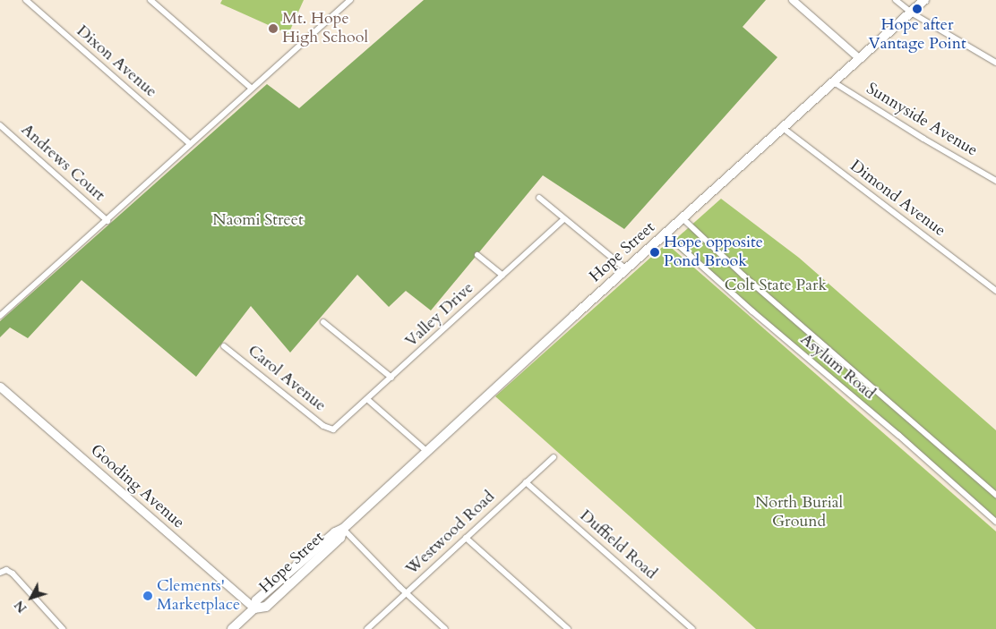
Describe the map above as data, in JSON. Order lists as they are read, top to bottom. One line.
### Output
{"streets":{"main road":["Hope Street","Gooding Avenue"],"street":["Dixon Avenue","Sunnyside Avenue","Andrews Court","Dimond Avenue","Valley Drive","Asylum Road","Carol Avenue","Westwood Road","Duffield Road"]},"crossings":[["Sunnyside Avenue","Hope Street"],["Dimond Avenue","Hope Street"],["Hope Street","Asylum Road"],["Hope Street","Gooding Avenue"],["Valley Drive","Carol Avenue"],["Westwood Road","Duffield Road"]],"parks":["Naomi Street","Colt State Park","North Burial Ground"],"places":["Hope after Vantage Point","Mt. Hope High School","Hope opposite Pond Brook","Clements' Marketplace"],"north":"bottom left"}
